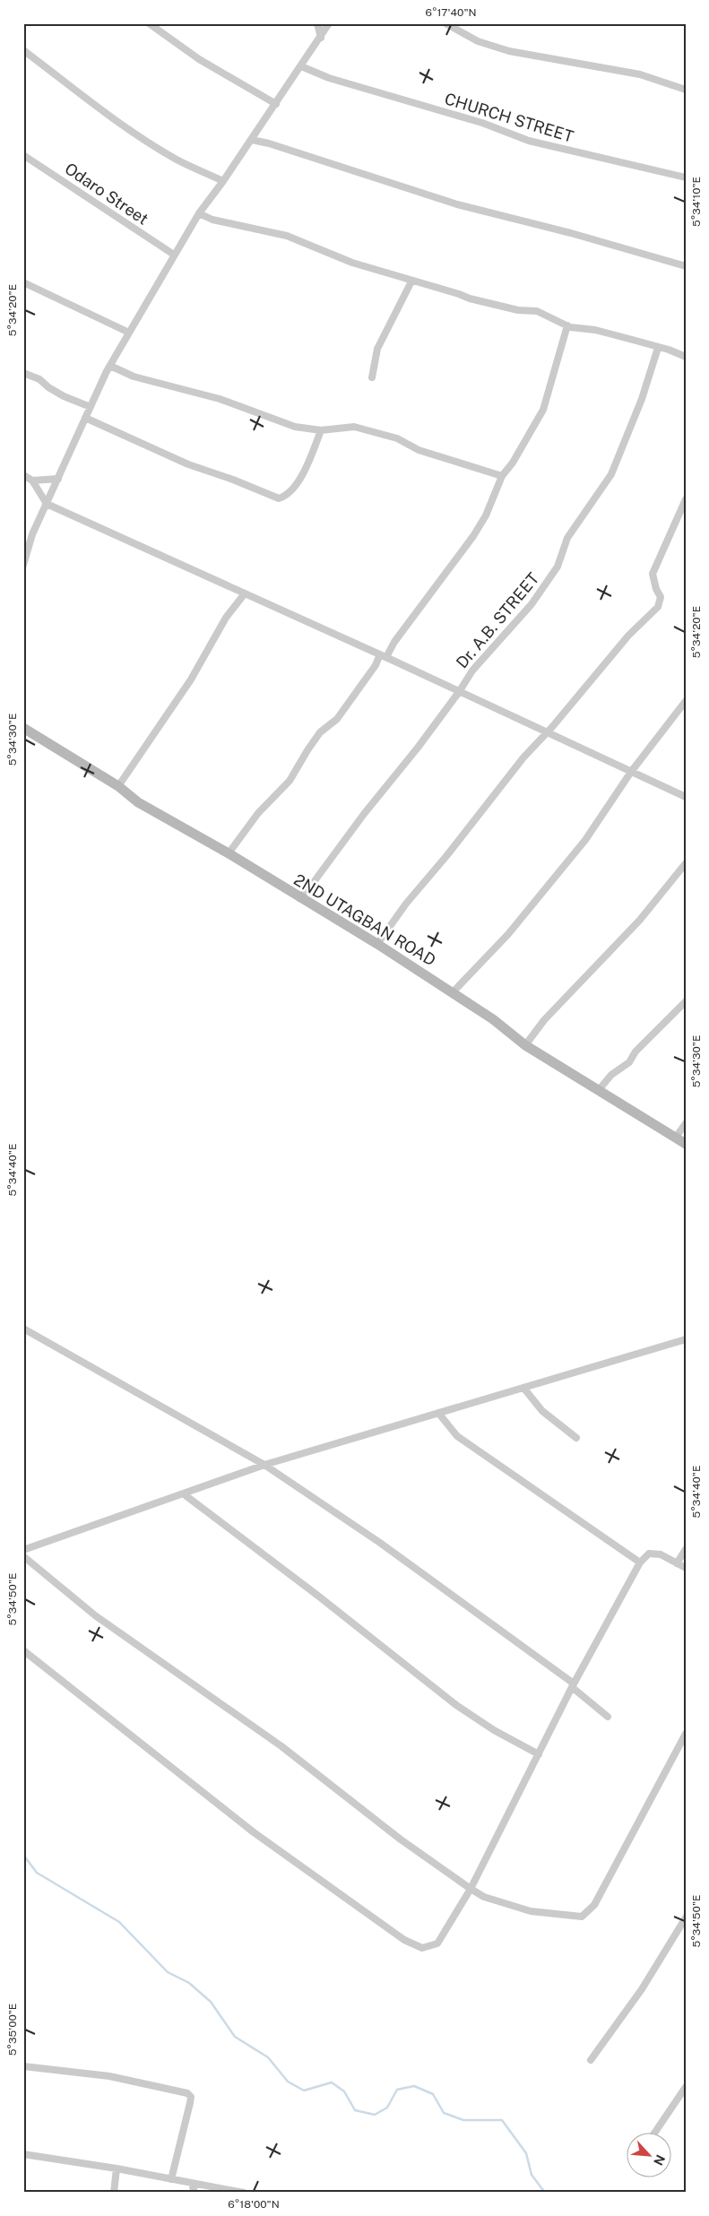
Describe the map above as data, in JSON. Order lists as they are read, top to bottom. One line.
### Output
{"streets":{"street":["CHURCH STREET","Odaro Street","Dr. A.B. STREET","2ND UTAGBAN ROAD"]},"crossings":[["Dr. A.B. STREET","2ND UTAGBAN ROAD"]],"north":"bottom right","coordinates":["6°17'40\"N","5°34'10\"E","5°34'20\"E","5°34'30\"E","5°34'40\"E","5°34'50\"E","5°35'00\"E","6°18'00\"N"]}
